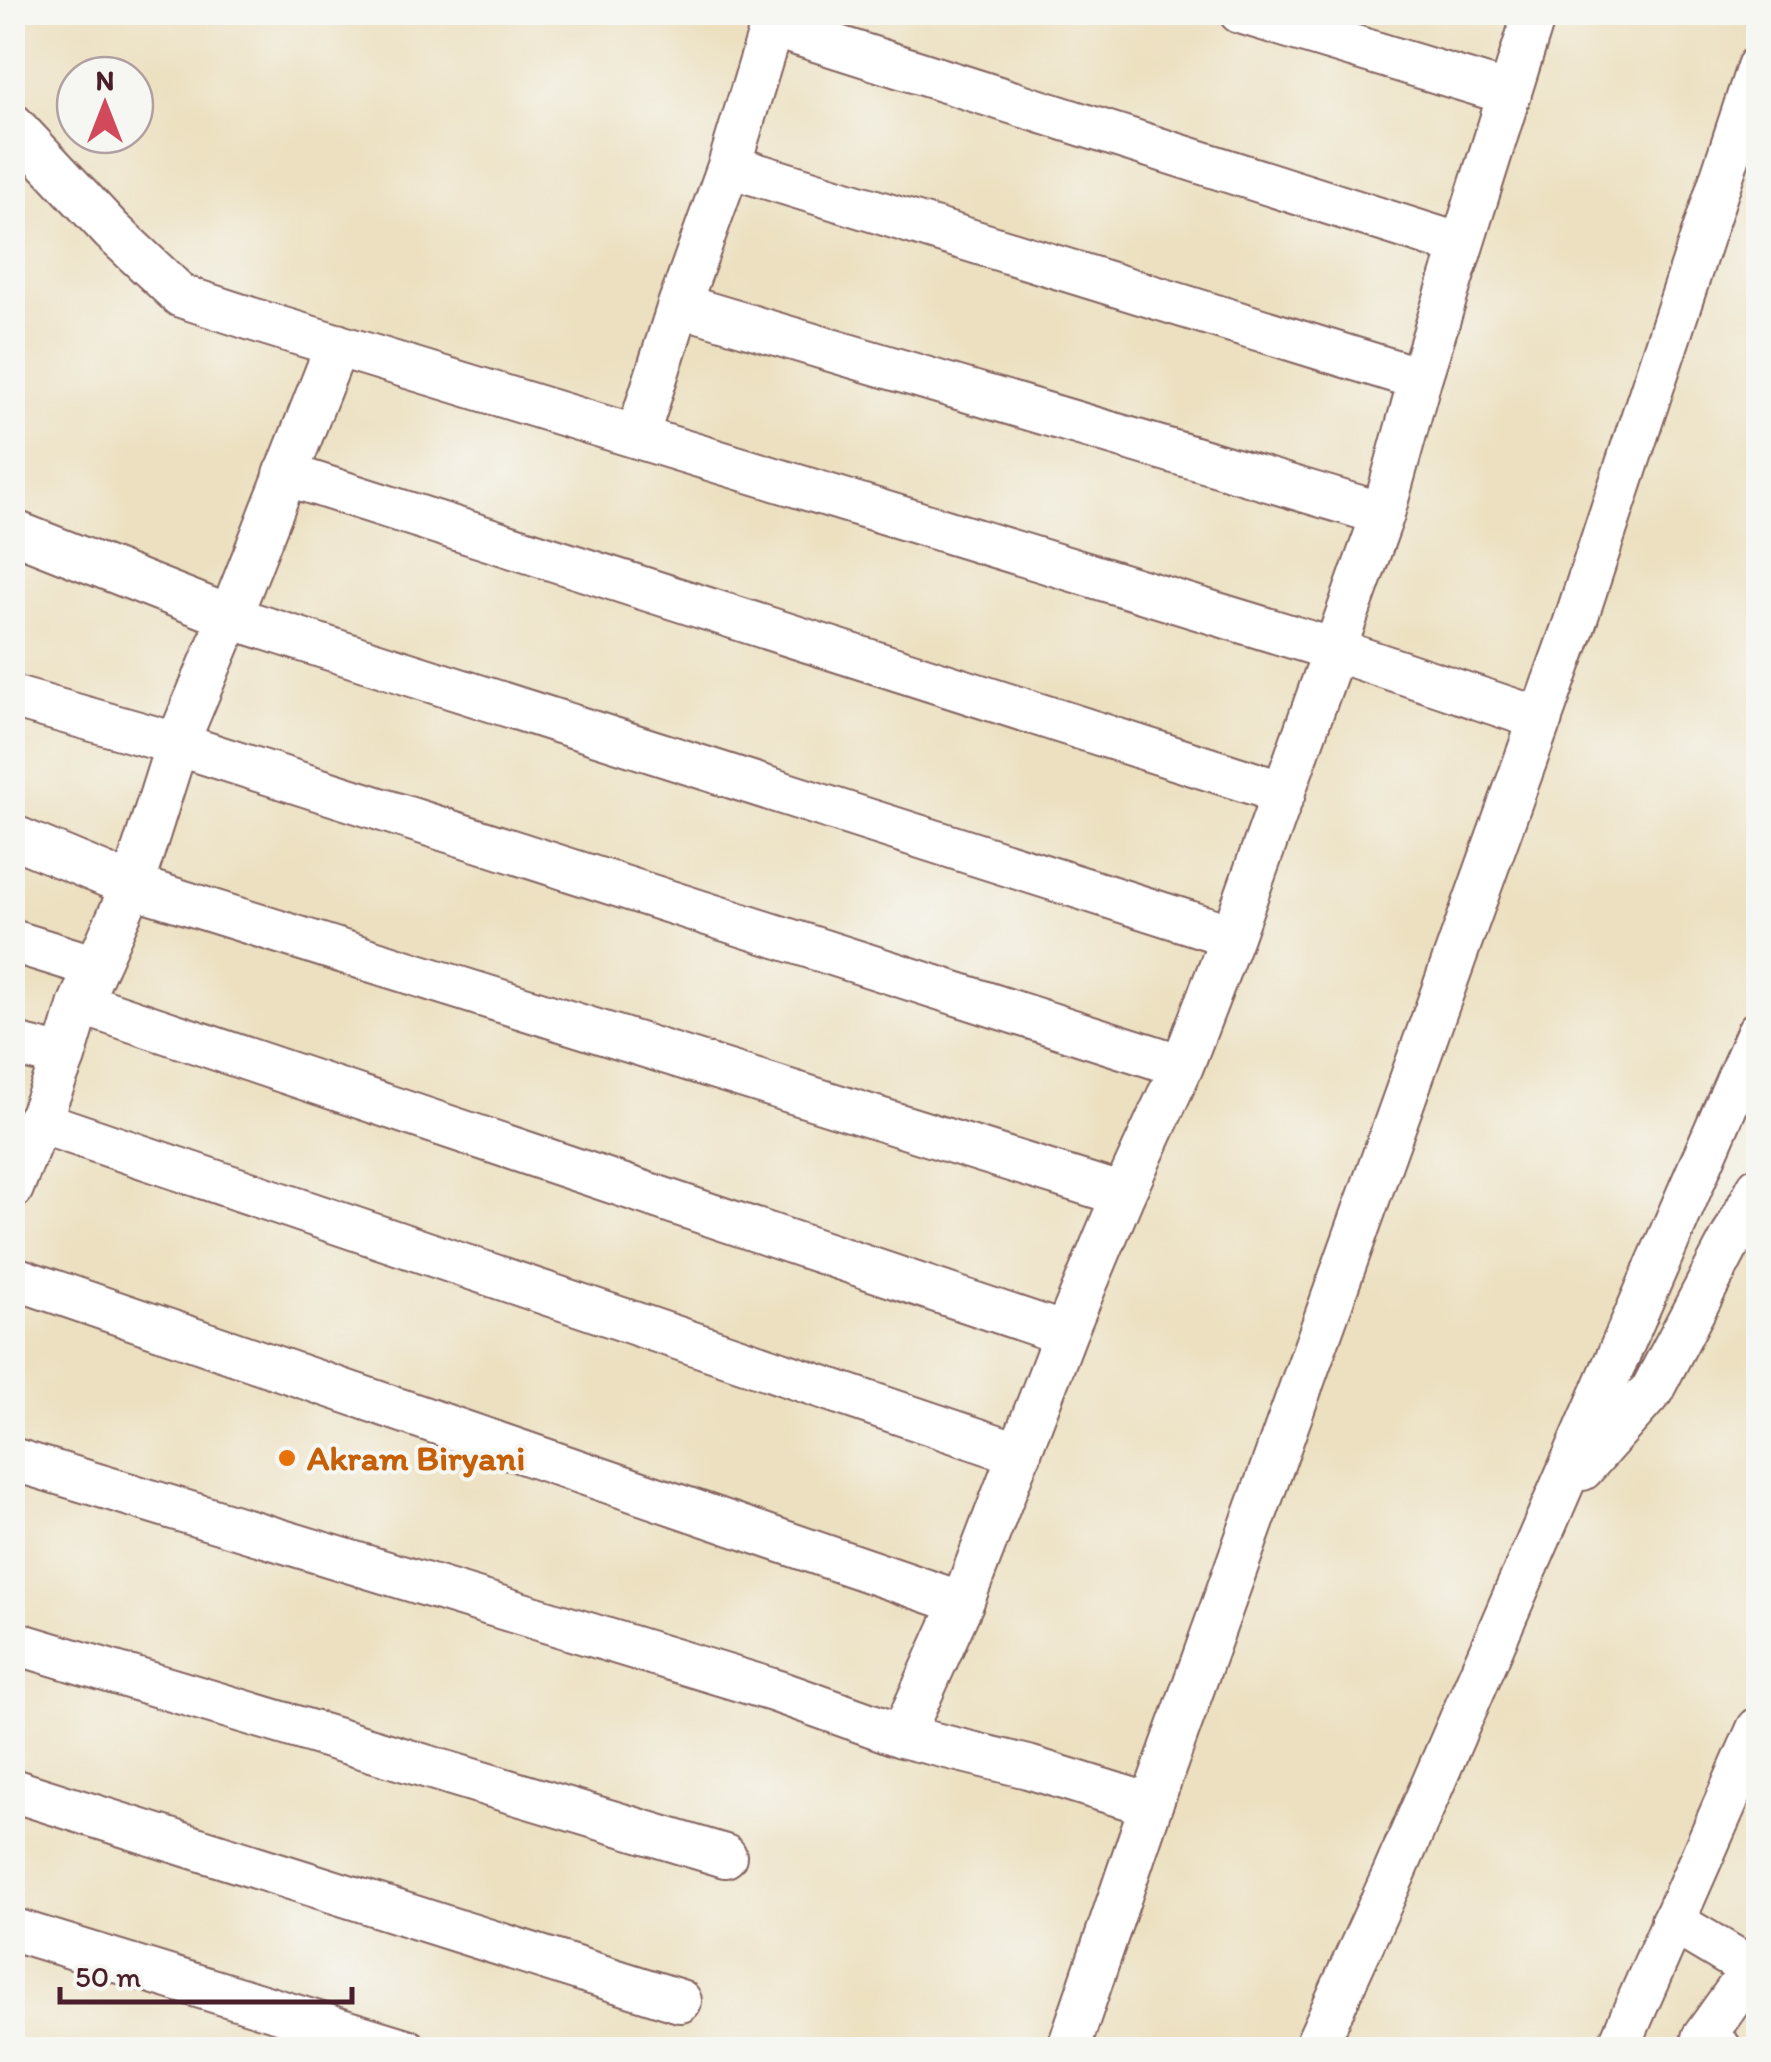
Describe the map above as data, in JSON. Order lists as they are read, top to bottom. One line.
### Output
{"places":["Akram Biryani"],"scale_bar":"50 m","north":"top"}
